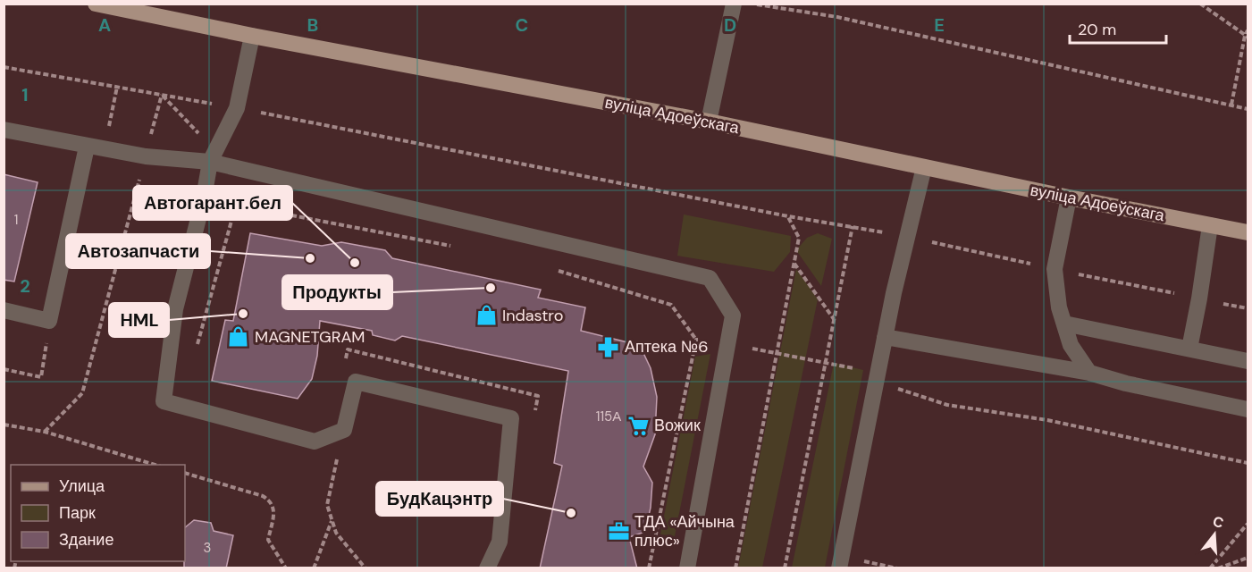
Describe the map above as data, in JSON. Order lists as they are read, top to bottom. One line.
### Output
{"streets":{"main road":["вуліца Адоеўскага"]},"places":{"other":["Автозапчасти","Автогарант.бел","Продукты","HML","БудКацэнтр"],"shop":["Indastro","MAGNETGRAM"],"pharmacy":["Аптека №6"],"supermarket":["Вожик"],"office":["ТДА «Айчына плюс»"]},"house_numbers":["1","115А","3"],"legend":["Улица","Парк","Здание"],"scale_bar":"20 m","north":"top","grid":{"columns":["A","B","C","D","E"],"rows":["1","2"]}}
